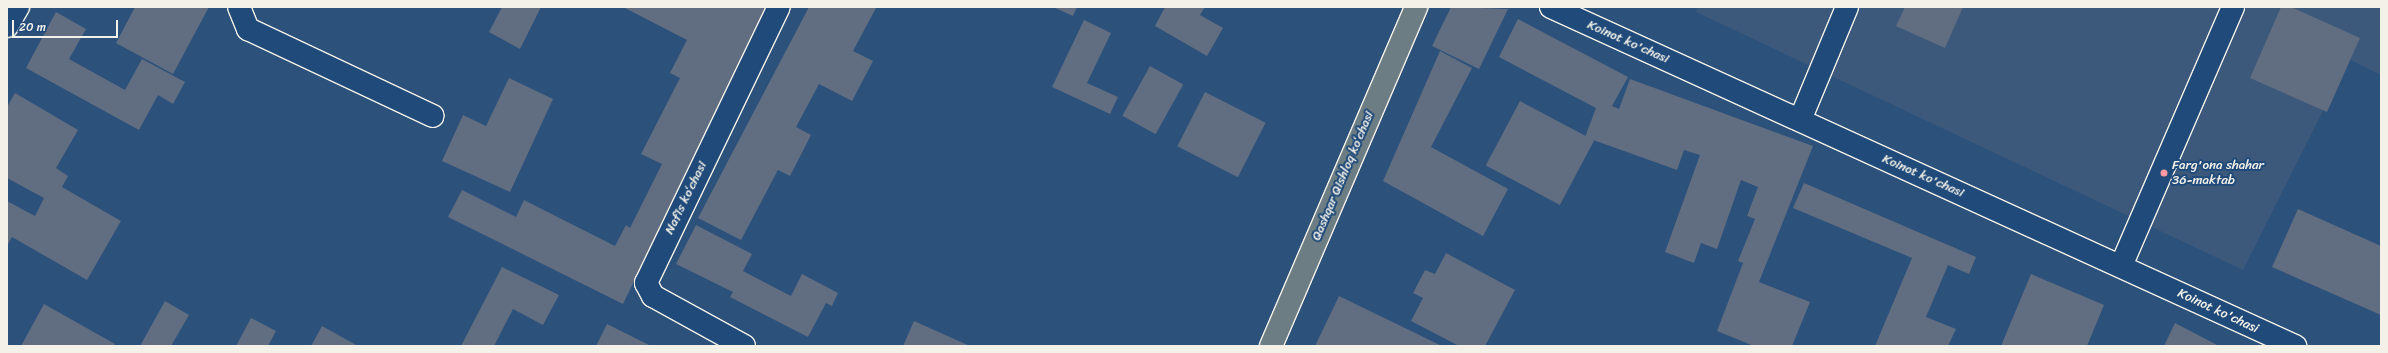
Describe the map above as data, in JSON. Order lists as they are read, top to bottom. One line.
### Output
{"streets":{"main road":["Qashqar Qishloq koʻchasi"],"street":["Koinot ko'chasi","Nafis koʻchasi"]},"places":["Farg'ona shahar 36-maktab"],"scale_bar":"20 m"}
